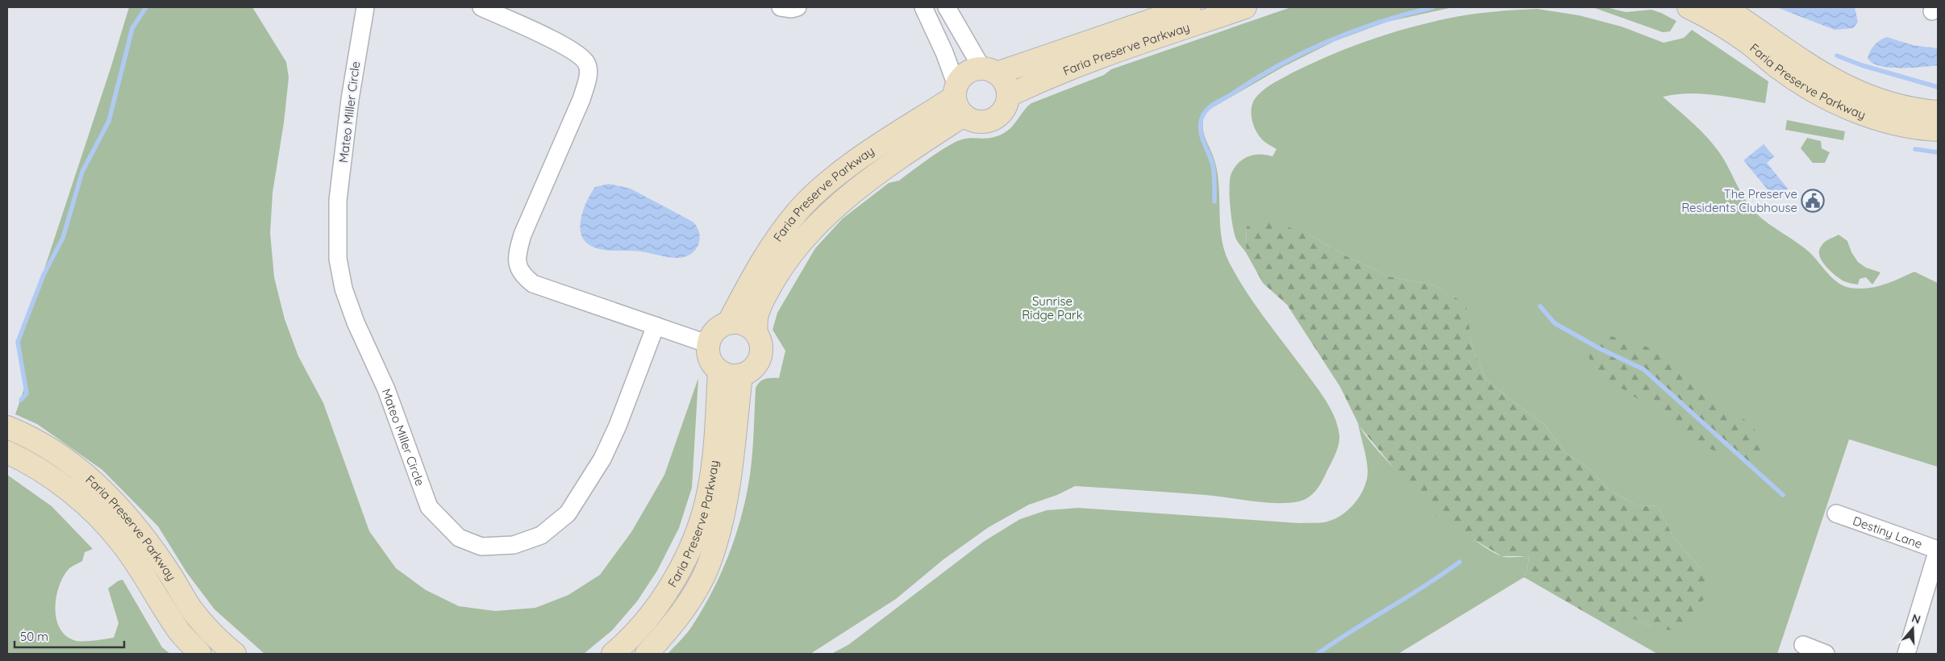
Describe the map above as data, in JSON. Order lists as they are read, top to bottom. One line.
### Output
{"streets":{"street":["Faria Preserve Parkway","Mateo Miller Circle","Destiny Lane"]},"parks":["Sunrise Ridge Park"],"places":{"public building":["The Preserve Residents Clubhouse"]},"scale_bar":"50 m","north":"top"}
